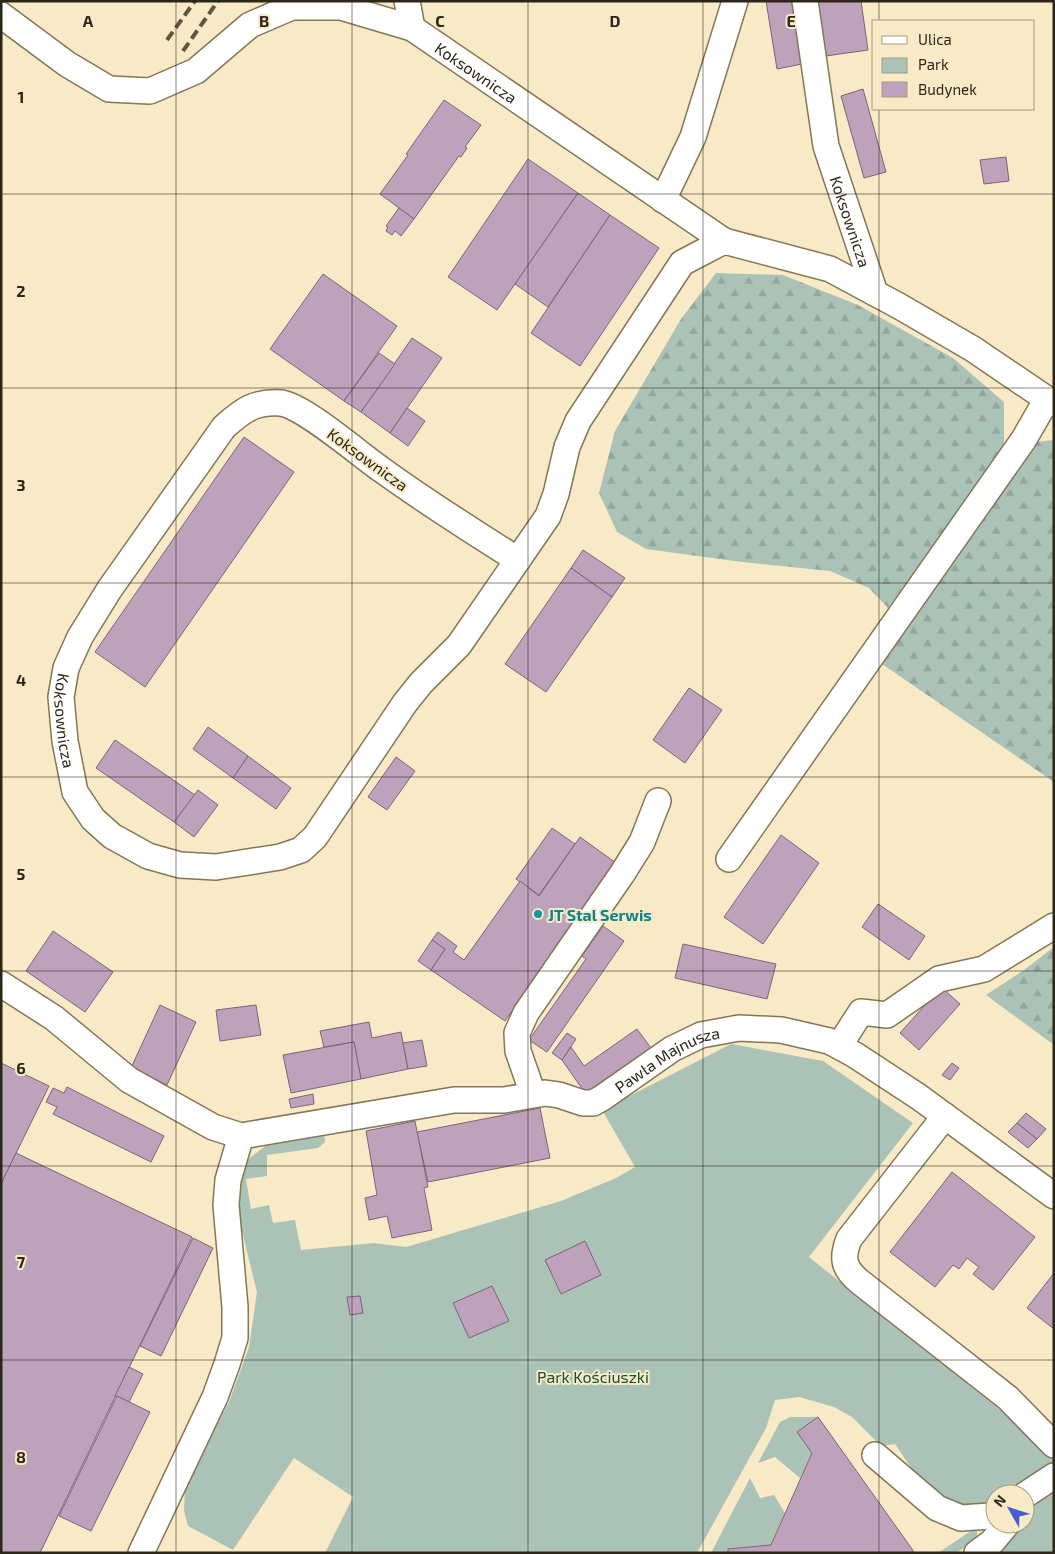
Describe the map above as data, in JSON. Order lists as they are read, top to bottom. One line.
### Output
{"streets":{"street":["Koksownicza","Pawła Majnusza"]},"parks":["Park Kościuszki"],"places":["JT Stal Serwis"],"legend":["Ulica","Park","Budynek"],"north":"top left","grid":{"columns":["A","B","C","D","E"],"rows":["1","2","3","4","5","6","7","8"]}}
